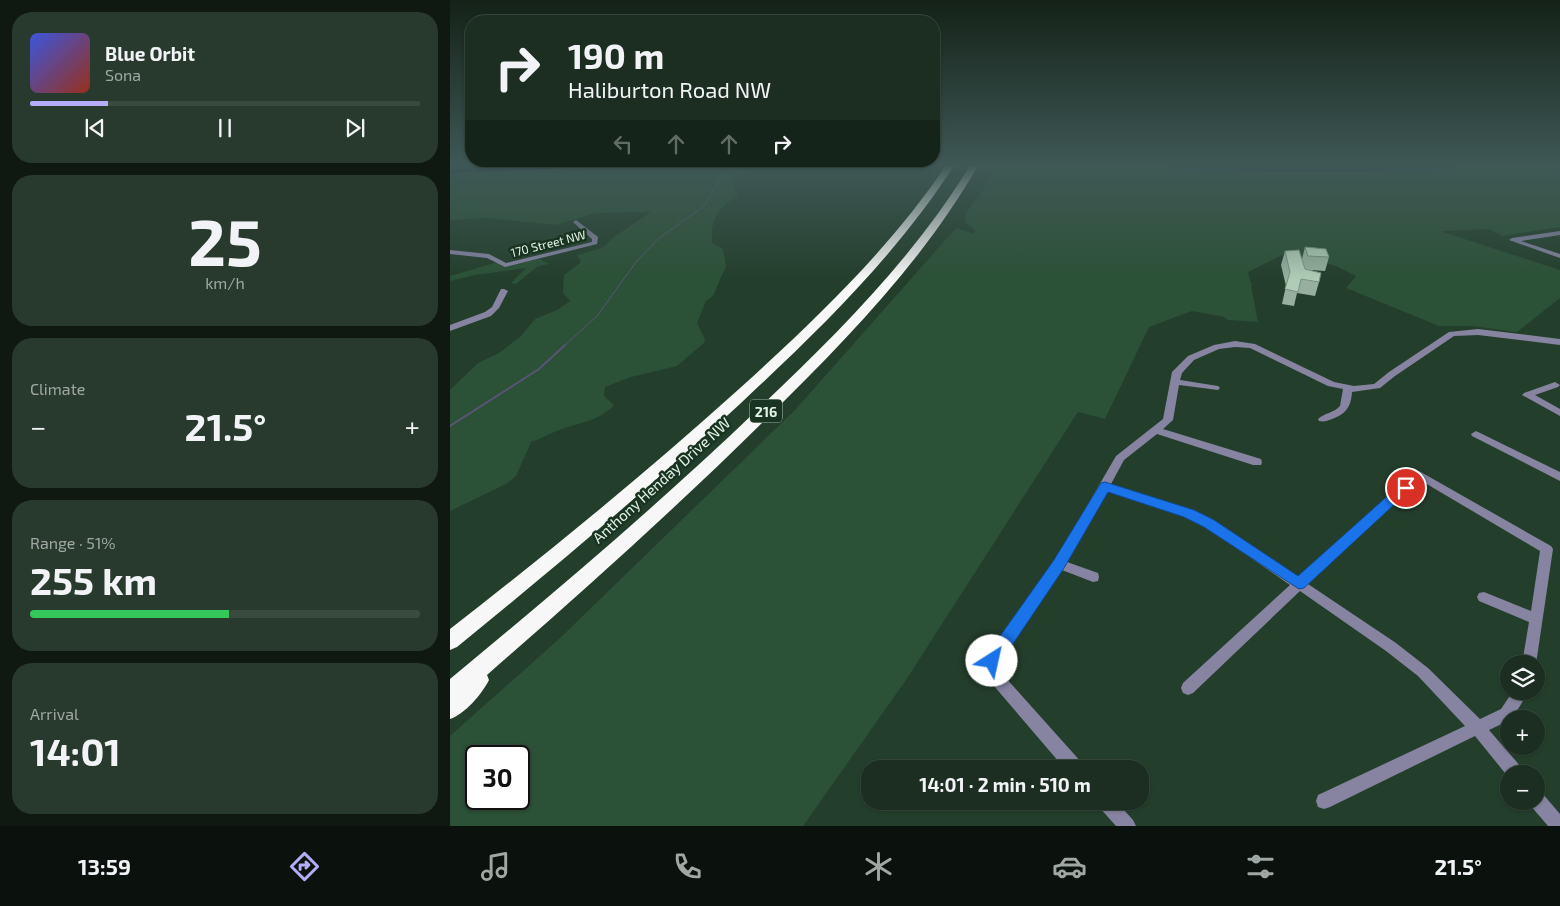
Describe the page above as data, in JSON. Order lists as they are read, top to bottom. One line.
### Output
{"streets":{"highway":["216","Anthony Henday Drive NW"],"street":["170 Street NW"]},"page":{"turn":["190 m","Haliburton Road NW"],"song":["Blue Orbit","Sona"],"tile":[["25","km/h"],"Climate",["Range · 51%","255 km"],["Arrival","14:01"]],"heat":["−","21.5°","+"],"map_buttons":["+","−"],"limit":"30","trip":"14:01 · 2 min · 510 m","tabs":["13:59","21.5°"]}}
